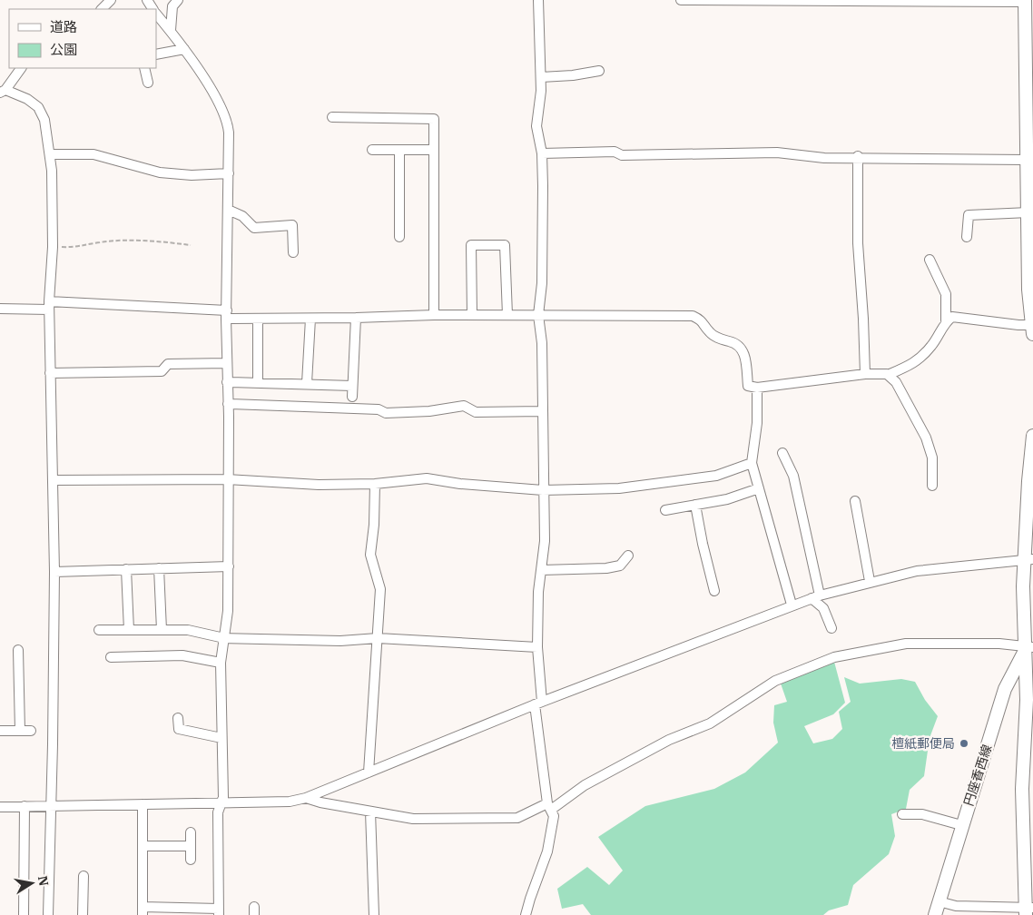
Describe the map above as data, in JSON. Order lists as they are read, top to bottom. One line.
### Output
{"streets":{"main road":["円座香西線"]},"places":["檀紙郵便局"],"legend":["道路","公園"],"north":"right"}
